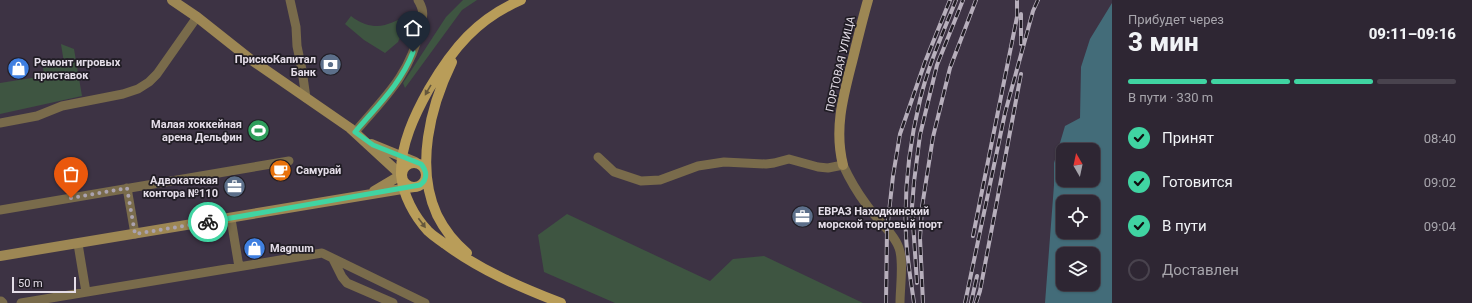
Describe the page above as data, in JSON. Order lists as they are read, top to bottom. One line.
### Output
{"streets":{"main road":["ПОРТОВАЯ УЛИЦА"]},"places":{"bank":["ПрискоКапитал Банк"],"shop":["Ремонт игровых приставок","Magnum"],"sports":["Малая хоккейная арена Дельфин"],"cafe":["Самурай"],"office":["Адвокатская контора №110","ЕВРАЗ Находкинский морской торговый порт"]},"scale_bar":"50 m","north":"top","page":{"heading":["3 мин","Прибудет через","09:11–09:16"],"bar":"В пути · 330 m","list":[["Принят","08:40"],["Готовится","09:02"],["В пути","09:04"],"Доставлен"],"scale":"50 m"}}
